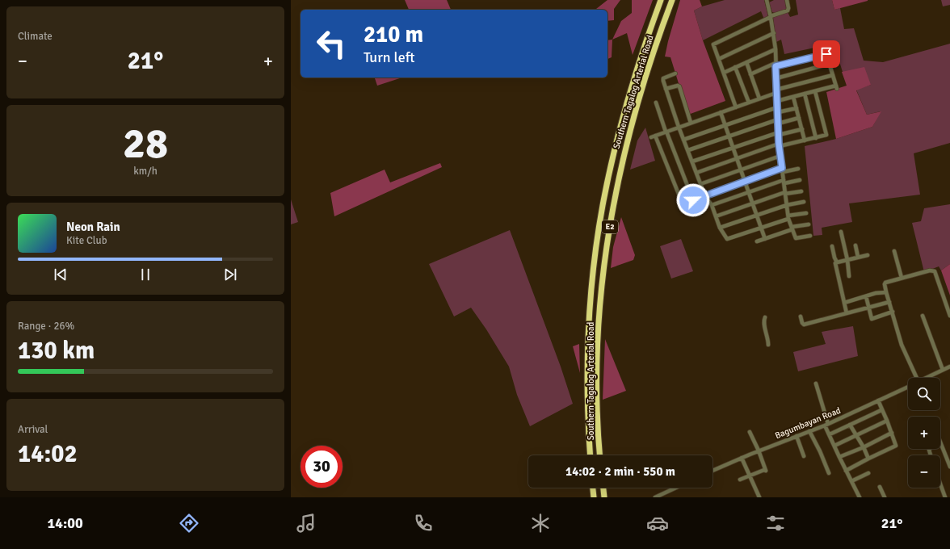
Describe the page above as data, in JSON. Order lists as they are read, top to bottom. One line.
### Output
{"streets":{"highway":["Southern Tagalog Arterial Road","E2"],"street":["Bagumbayan Road"]},"page":{"tile":["Climate",["28","km/h"],["Range · 26%","130 km"],["Arrival","14:02"]],"turn":["210 m","Turn left"],"heat":["−","21°","+"],"song":["Neon Rain","Kite Club"],"map_buttons":["+","−"],"limit":"30","trip":"14:02 · 2 min · 550 m","tabs":["14:00","21°"]}}
